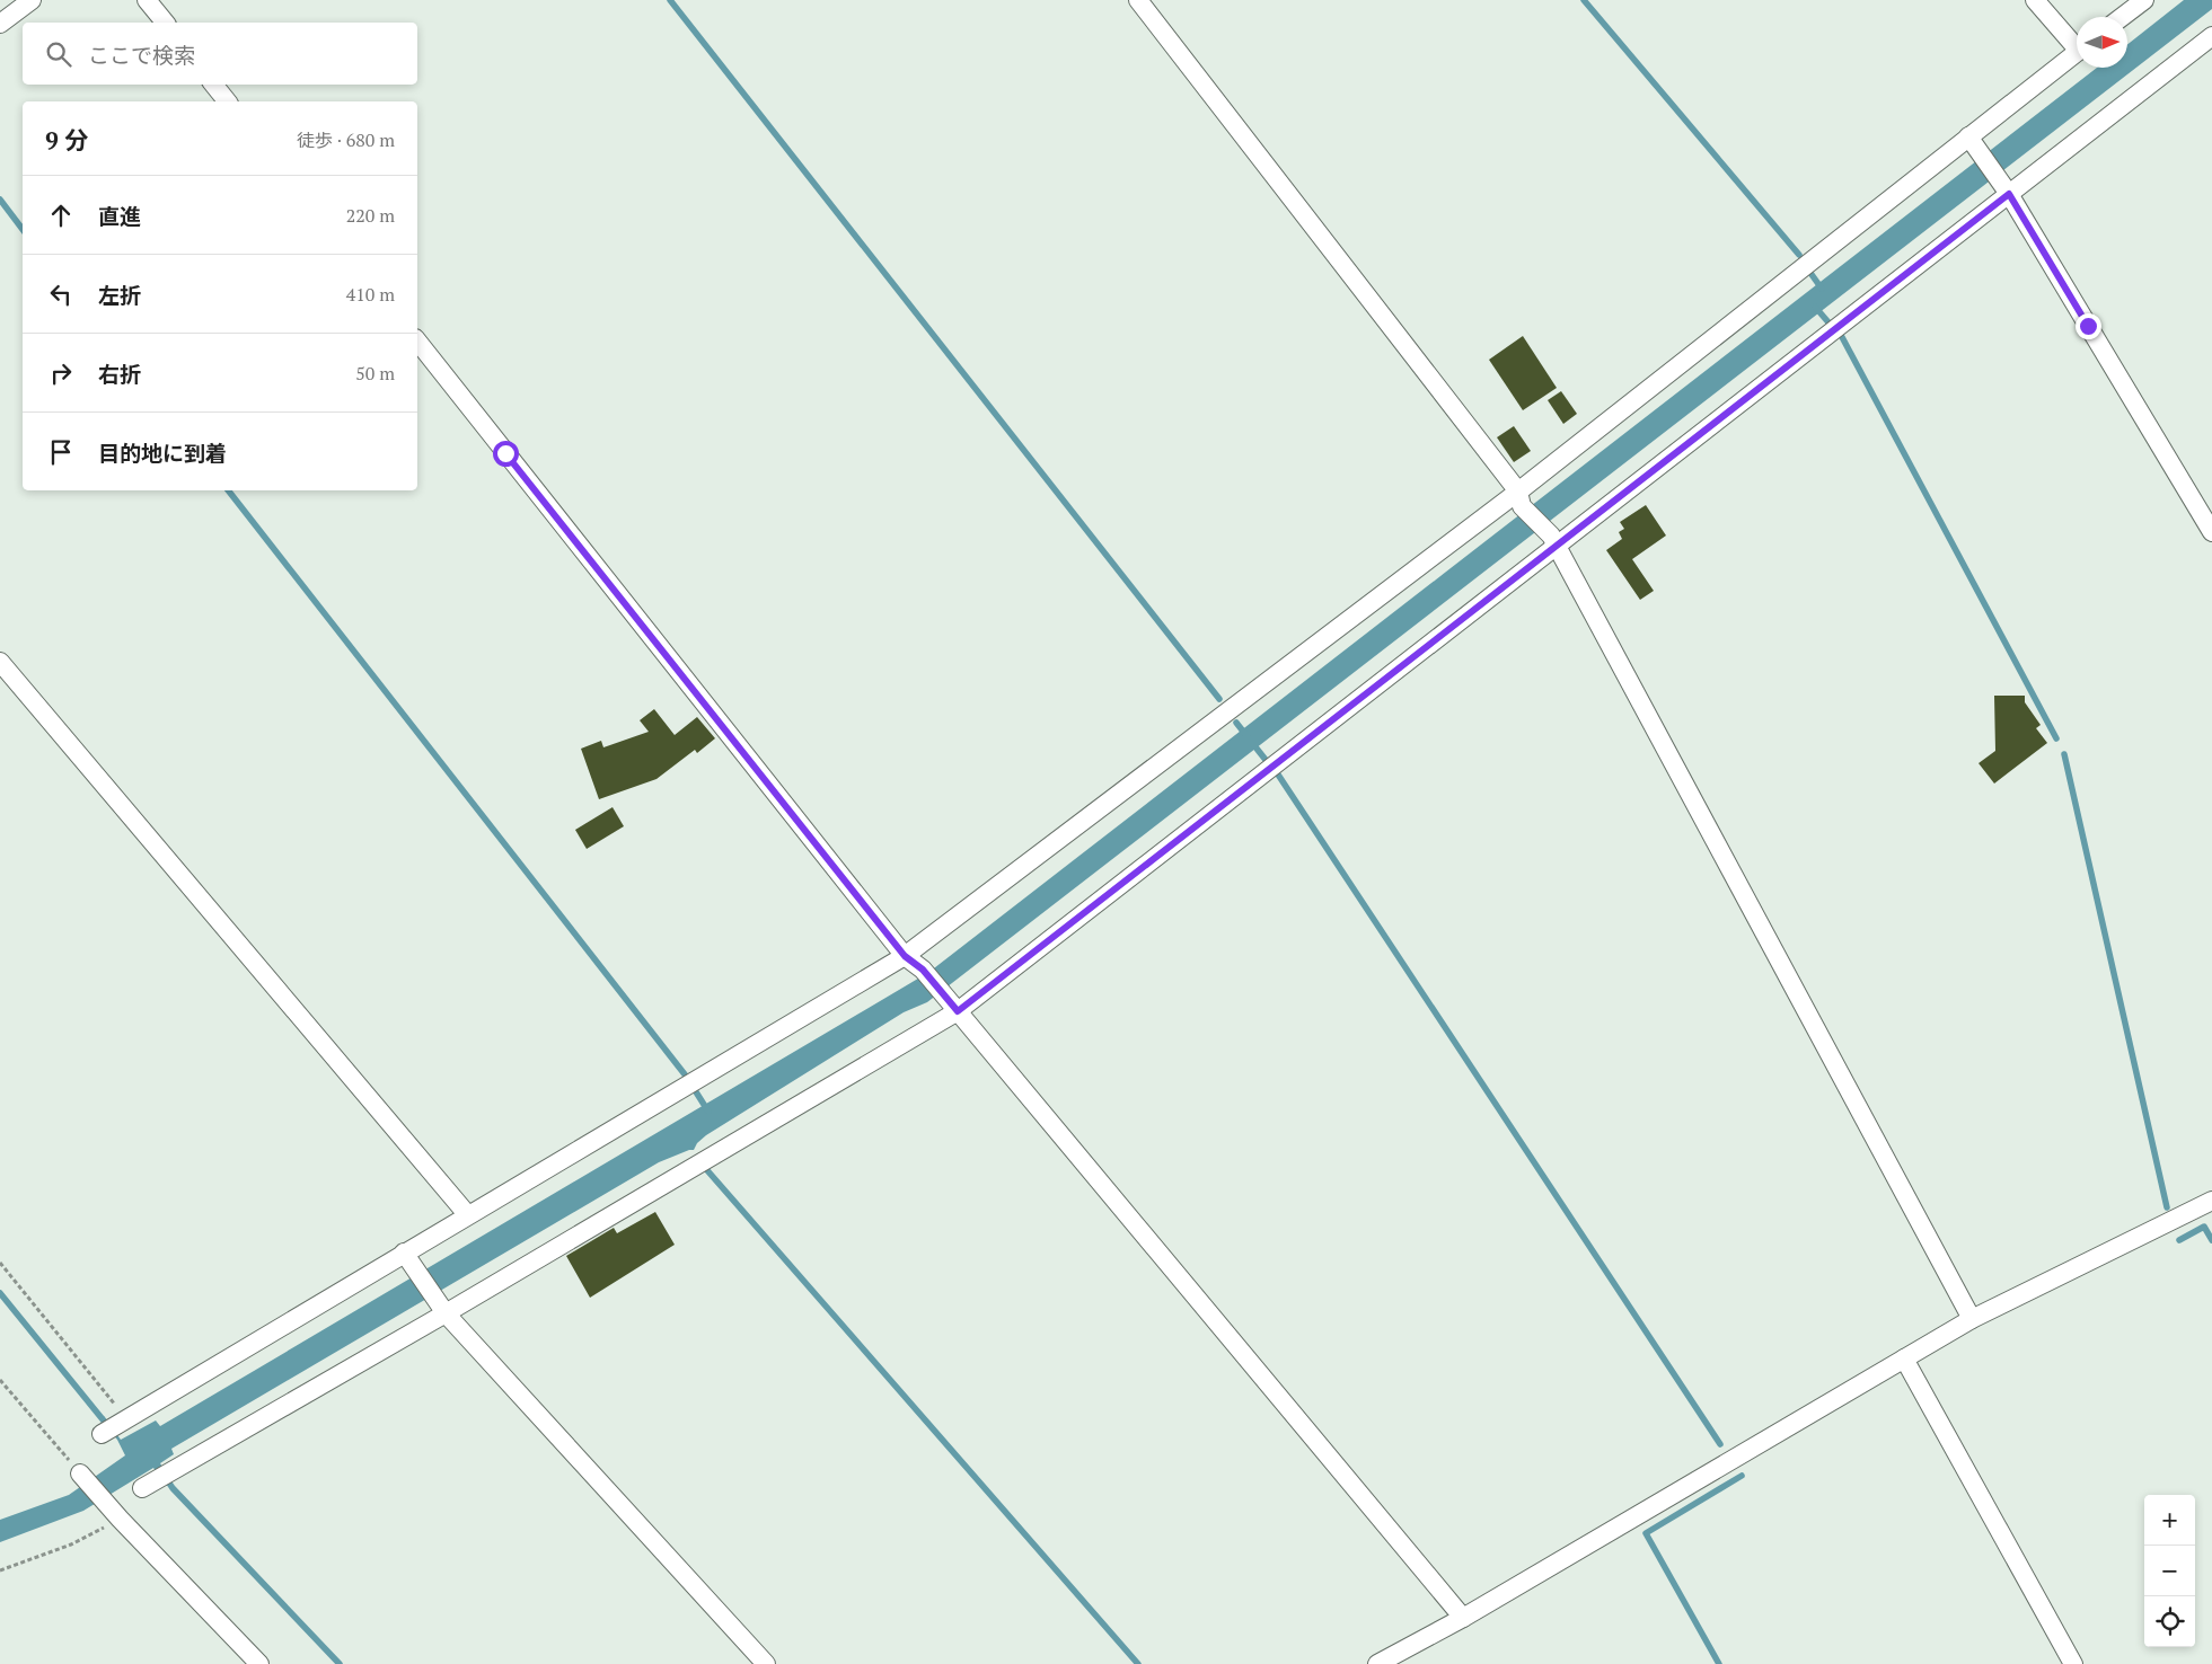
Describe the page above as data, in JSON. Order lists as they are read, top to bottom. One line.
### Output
{"north":"right","page":{"search":"ここで検索","heading":["9 分","徒歩 · 680 m"],"list":[["直進","220 m"],["左折","410 m"],["右折","50 m"],"目的地に到着"],"map_buttons":["+","−"]}}
